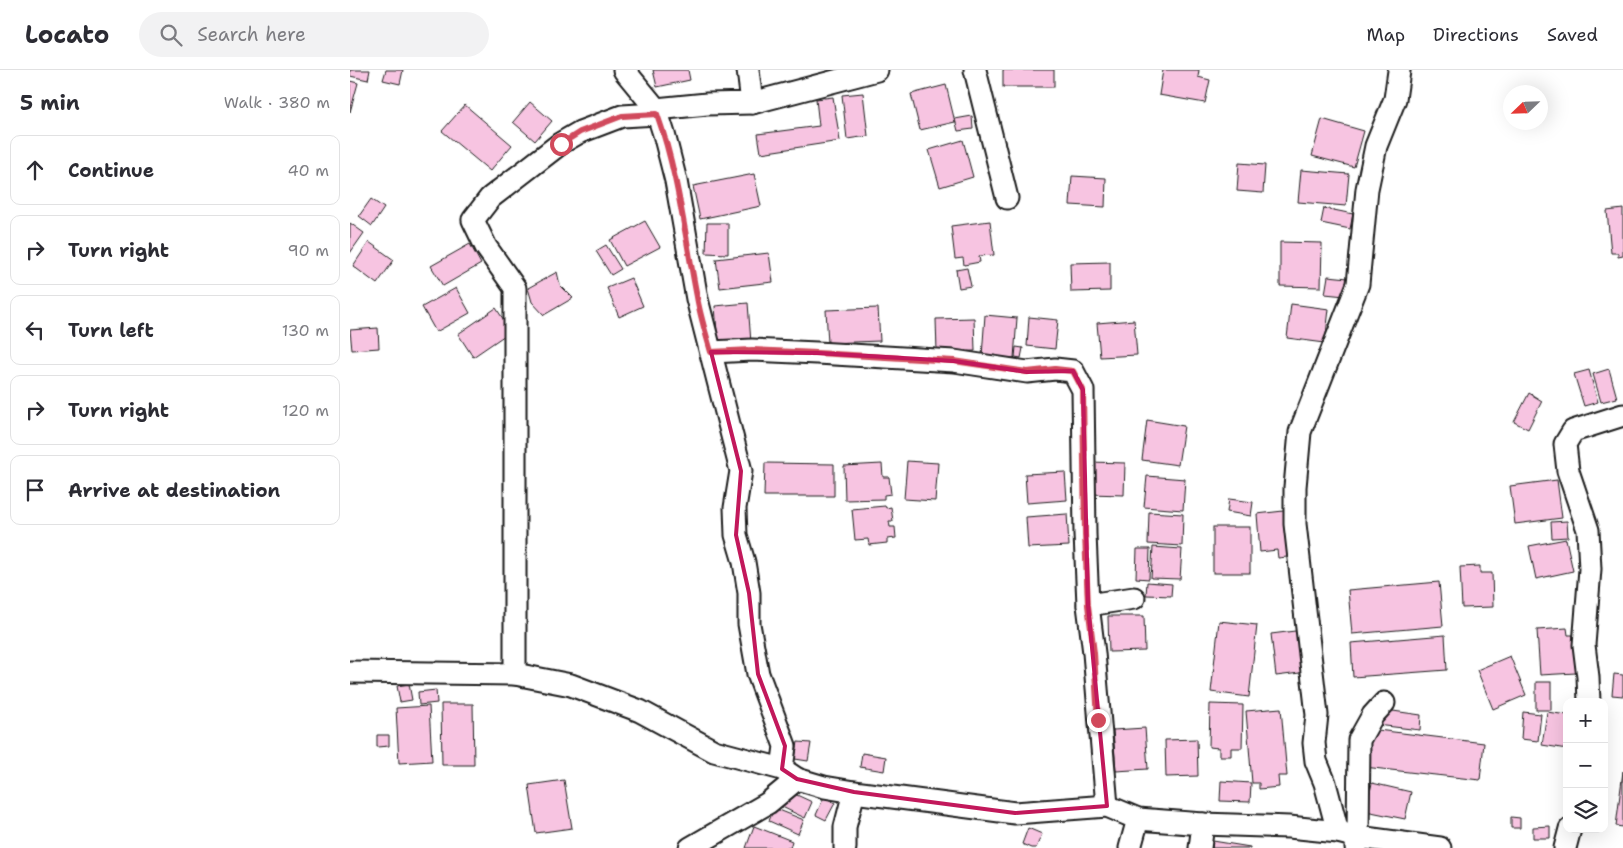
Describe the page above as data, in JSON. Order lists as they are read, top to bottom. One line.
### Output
{"north":"bottom left","page":{"header":"Locato","search":"Search here","nav":["Map","Directions","Saved"],"heading":["5 min","Walk · 380 m"],"list":[["Continue","40 m"],["Turn right","90 m"],["Turn left","130 m"],["Turn right","120 m"],"Arrive at destination"],"map_buttons":["+","−"]}}
